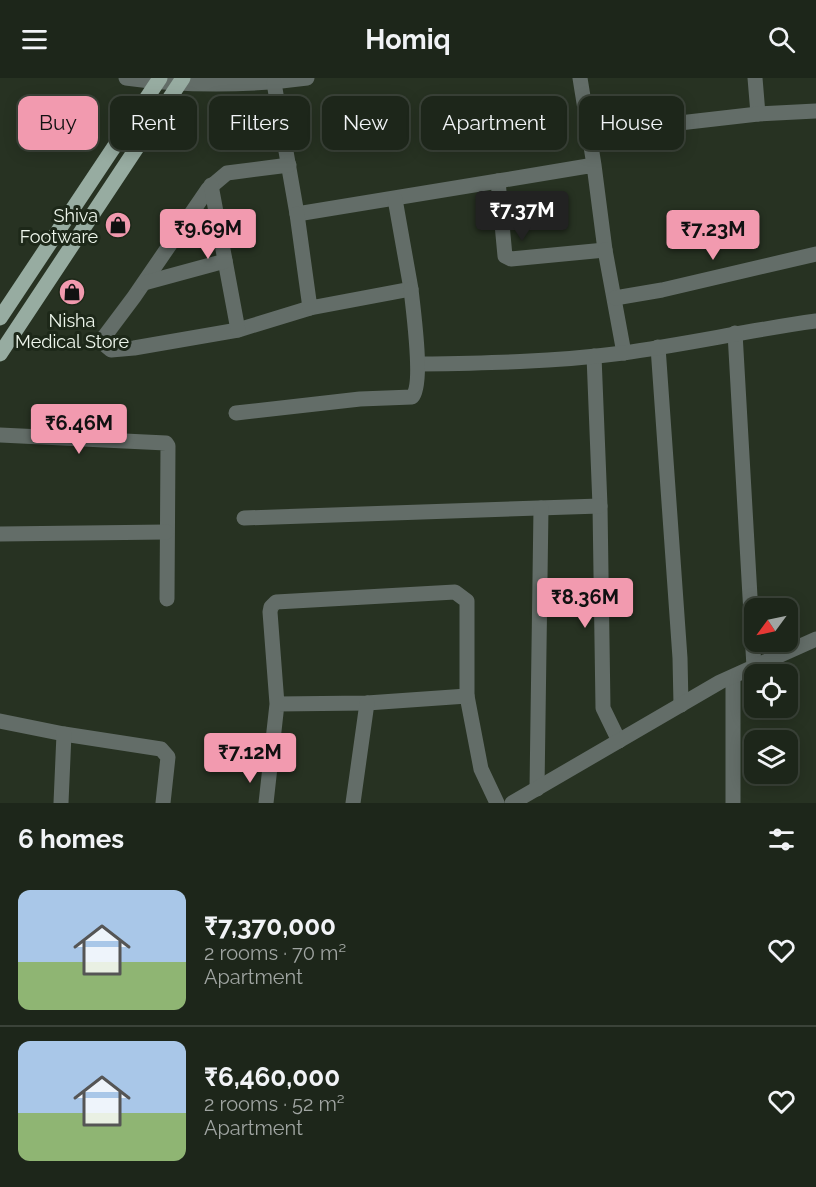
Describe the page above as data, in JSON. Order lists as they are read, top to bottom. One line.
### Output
{"places":{"shop":["Shiva Footware","Nisha Medical Store"]},"north":"bottom left","page":{"header":"Homiq","chip":["Buy","Rent","Filters","New","Apartment","House"],"price":["₹7.37M","₹9.69M","₹7.23M","₹6.46M","₹8.36M","₹7.12M"],"heading":"6 homes","list":[{"name":"₹7,370,000","note":"2 rooms · 70 m² · Apartment"},{"name":"₹6,460,000","note":"2 rooms · 52 m² · Apartment"}]}}
